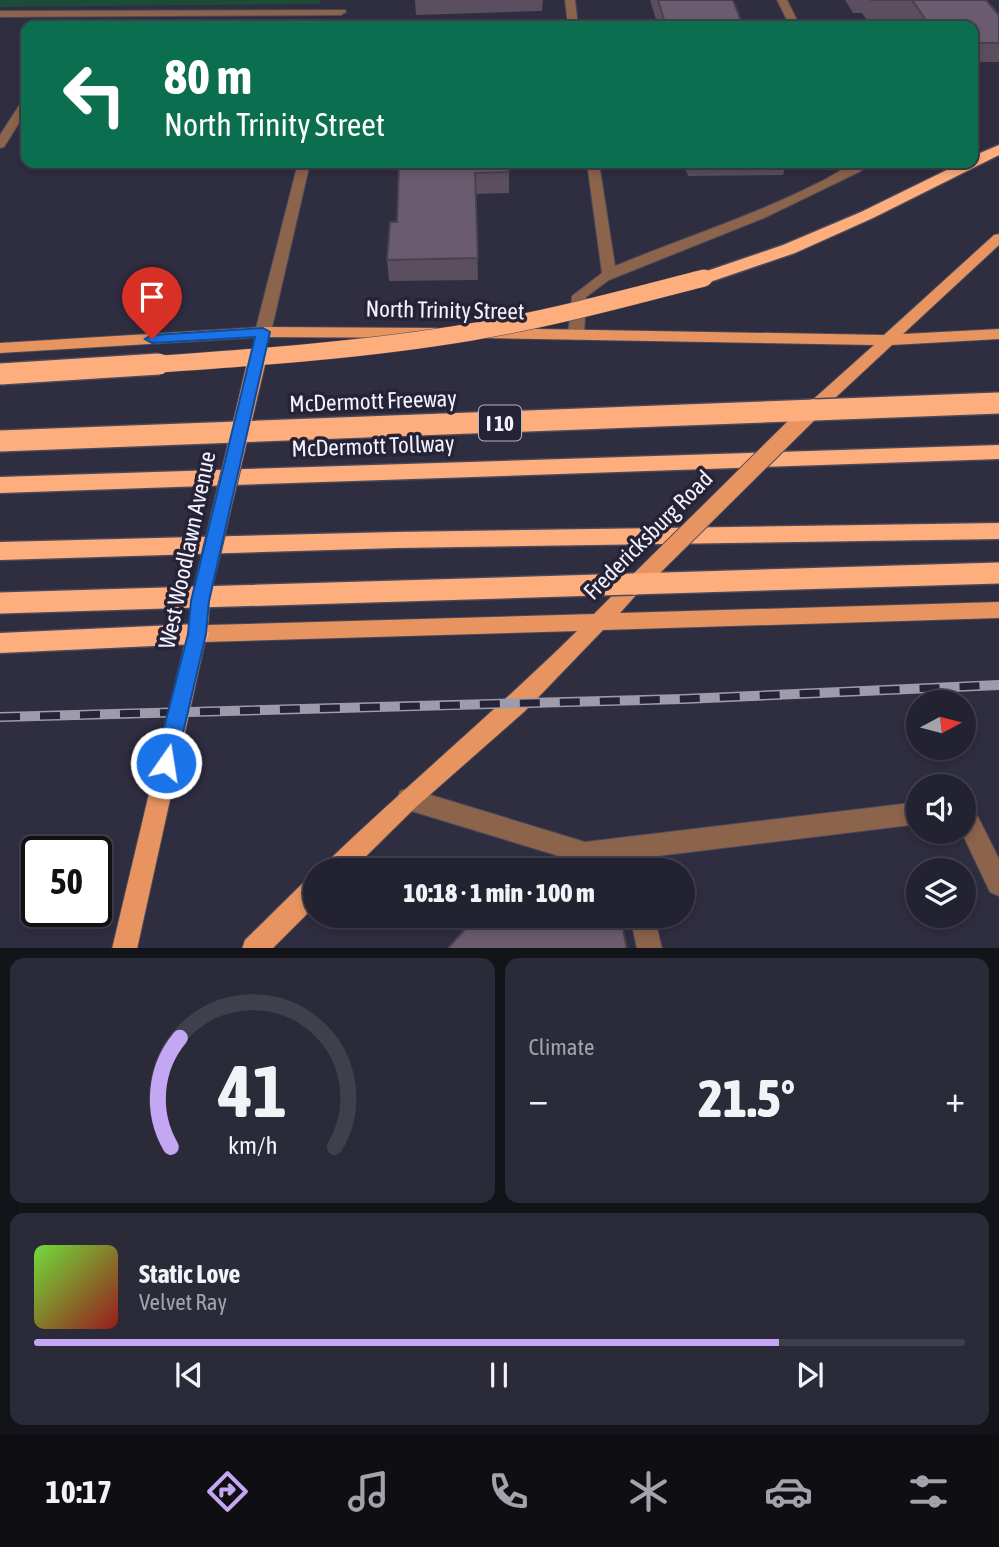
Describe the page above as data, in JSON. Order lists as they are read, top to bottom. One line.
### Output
{"streets":{"highway":["McDermott Freeway","I 10","McDermott Tollway"],"main road":["North Trinity Street","Fredericksburg Road","West Woodlawn Avenue"]},"crossings":[["North Trinity Street","Fredericksburg Road"],["North Trinity Street","West Woodlawn Avenue"]],"north":"right","page":{"turn":["80 m","North Trinity Street"],"limit":"50","trip":"10:18 · 1 min · 100 m","tile":"Climate","heat":["−","21.5°","+"],"song":["Static Love","Velvet Ray"],"tabs":"10:17","gauge":["41","km/h"]}}
